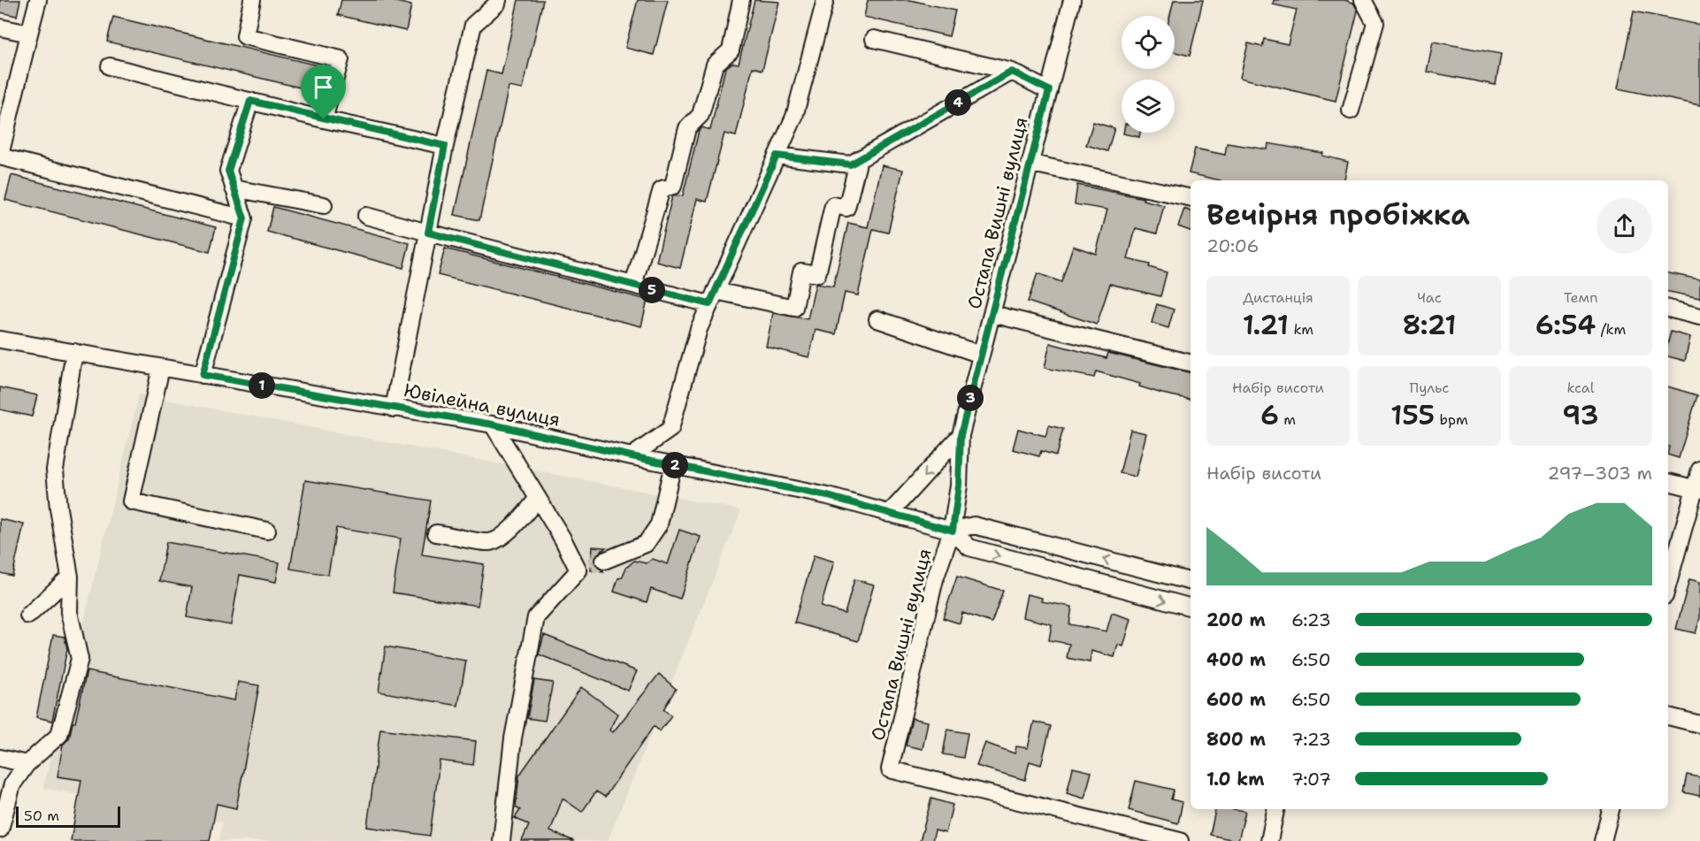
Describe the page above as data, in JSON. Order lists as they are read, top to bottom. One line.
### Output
{"streets":{"street":["Остапа Вишні вулиця","Ювілейна вулиця"]},"crossings":[["Остапа Вишні вулиця","Ювілейна вулиця"]],"scale_bar":"50 m","page":{"pins":["4","5","1","3","2"],"heading":["Вечірня пробіжка","20:06"],"stats":[["Дистанція","1.21 km"],["Час","8:21"],["Темп","6:54 /km"],["Набір висоти","6 m"],["Пульс","155 bpm"],["kcal","93"]],"chart":["Набір висоти","297–303 m"],"list":[{"name":"200 m","note":"6:23"},{"name":"400 m","note":"6:50"},{"name":"600 m","note":"6:50"},{"name":"800 m","note":"7:23"},{"name":"1.0 km","note":"7:07"}],"scale":"50 m"}}
